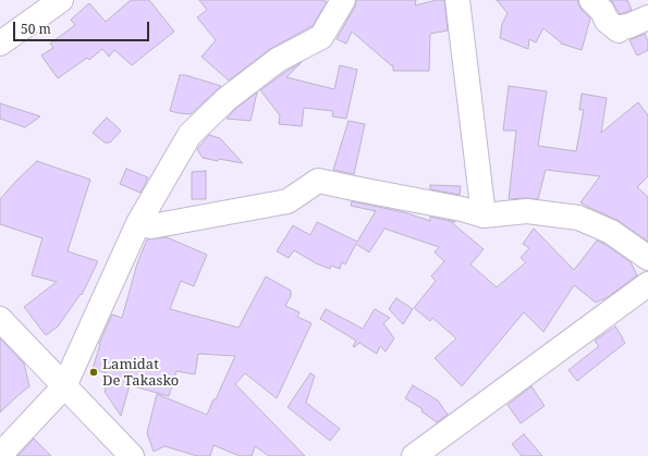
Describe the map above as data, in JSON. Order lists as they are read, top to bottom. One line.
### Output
{"places":["Lamidat De Takasko"],"scale_bar":"50 m"}
